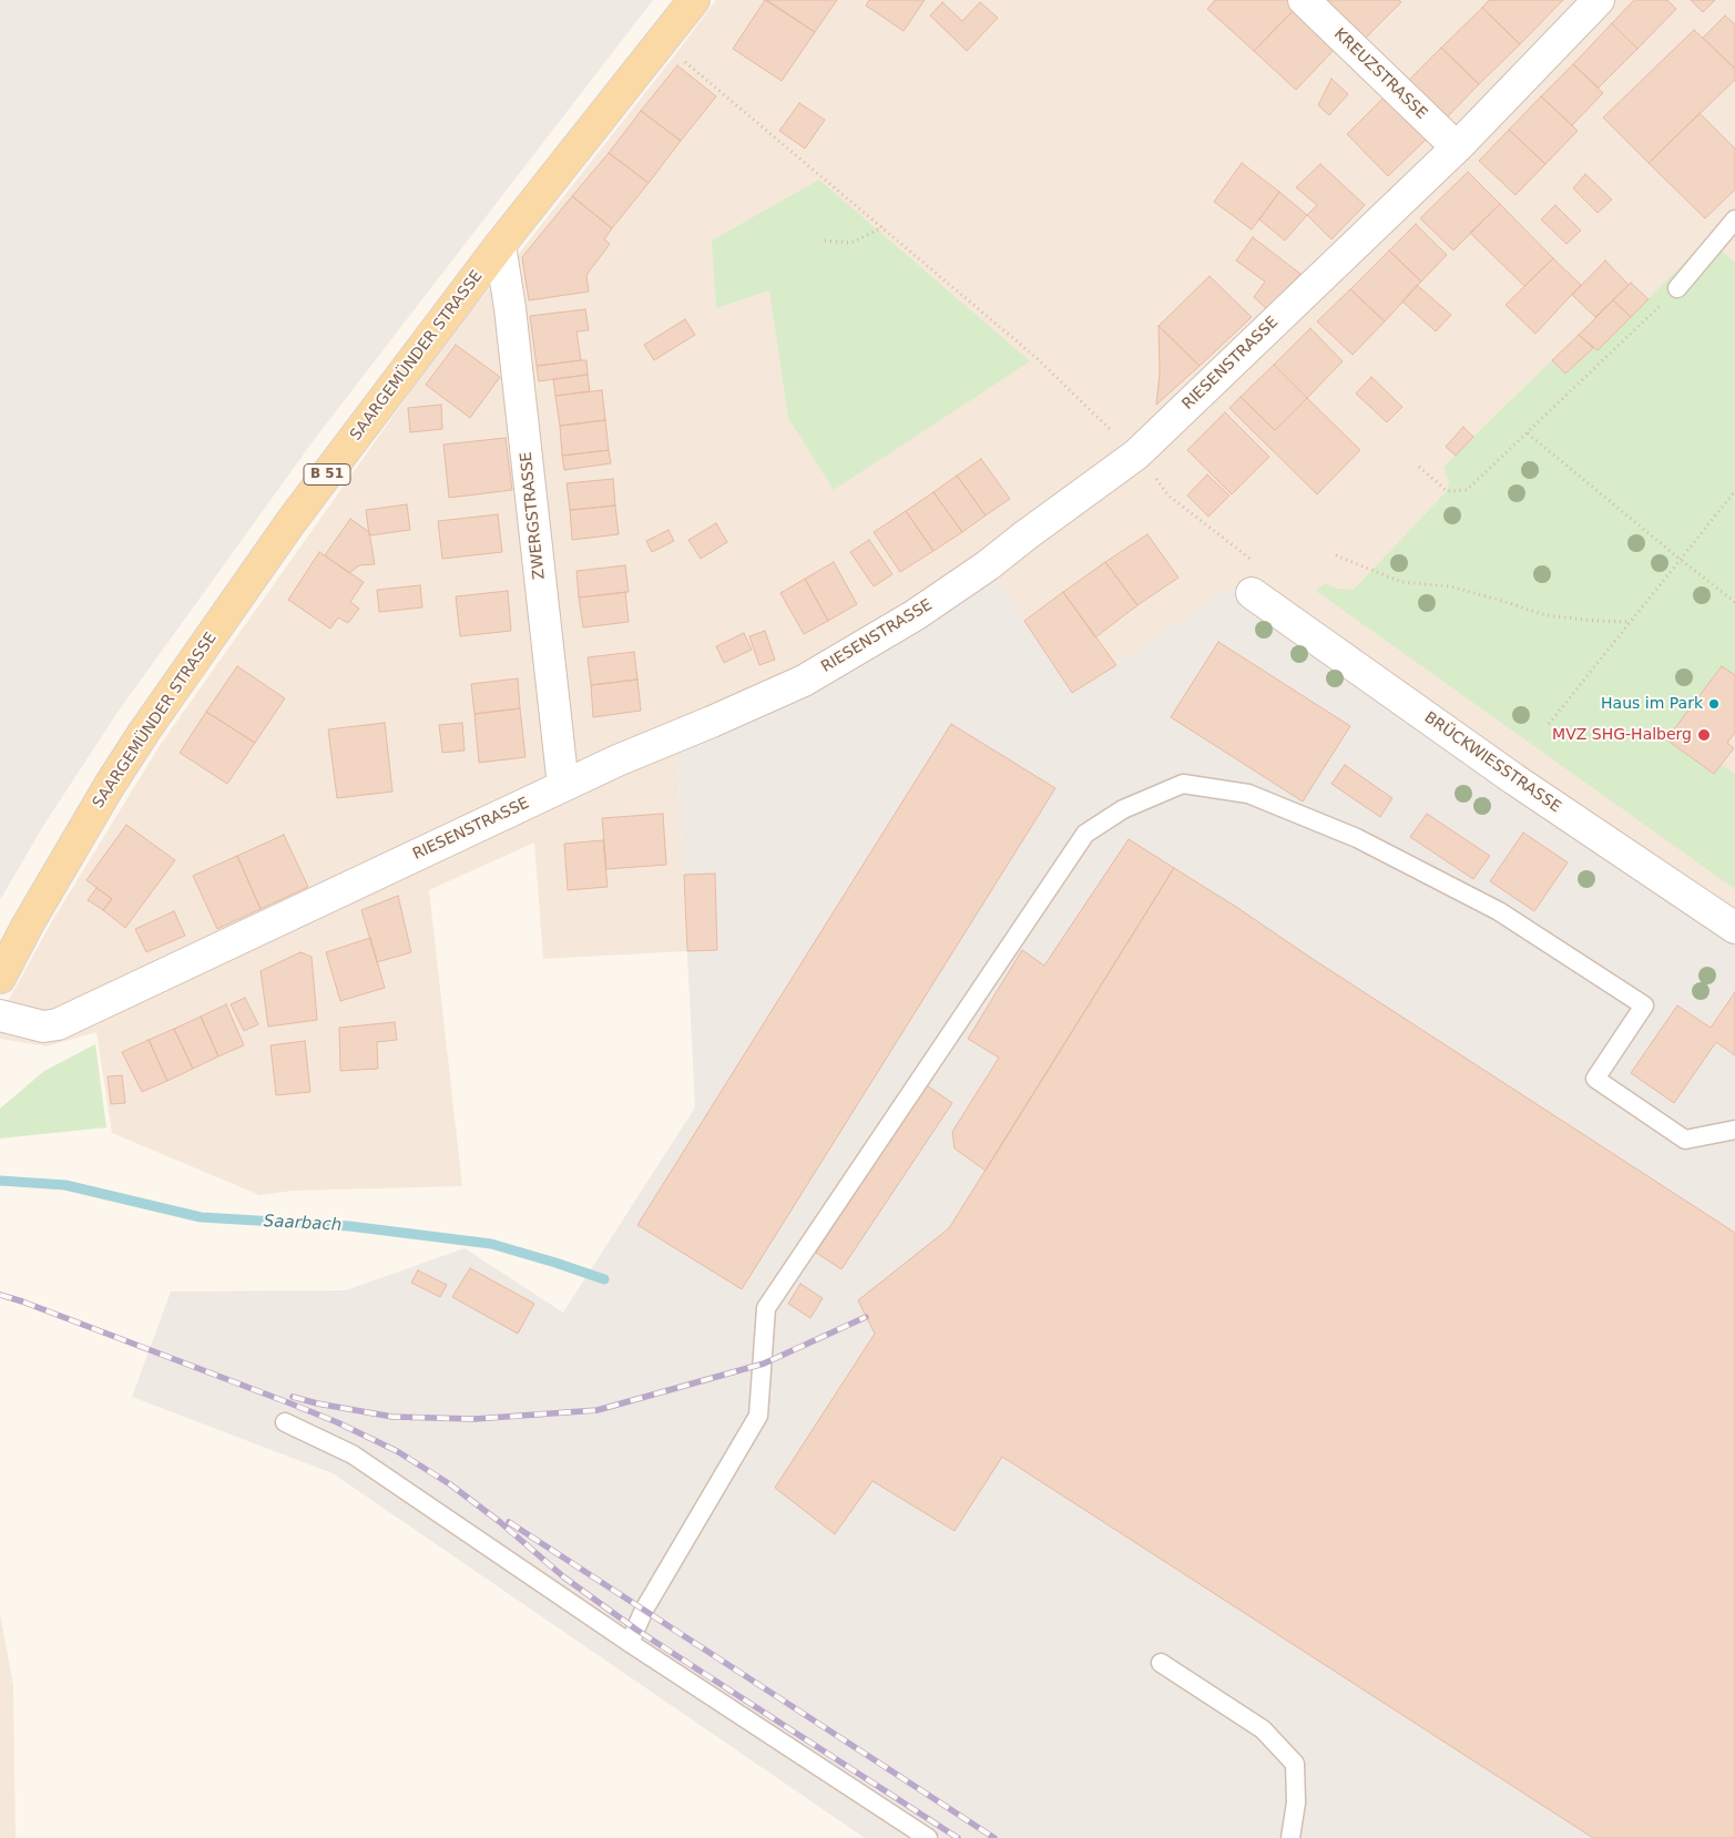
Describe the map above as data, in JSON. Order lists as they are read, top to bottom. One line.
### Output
{"streets":{"main road":["SAARGEMÜNDER STRASSE","B 51"],"street":["KREUZSTRASSE","RIESENSTRASSE","ZWERGSTRASSE","BRÜCKWIESSTRASSE"]},"crossings":[["KREUZSTRASSE","RIESENSTRASSE"],["SAARGEMÜNDER STRASSE","ZWERGSTRASSE"],["RIESENSTRASSE","ZWERGSTRASSE"]],"water":["Saarbach"],"places":["Haus im Park","MVZ SHG-Halberg"]}
